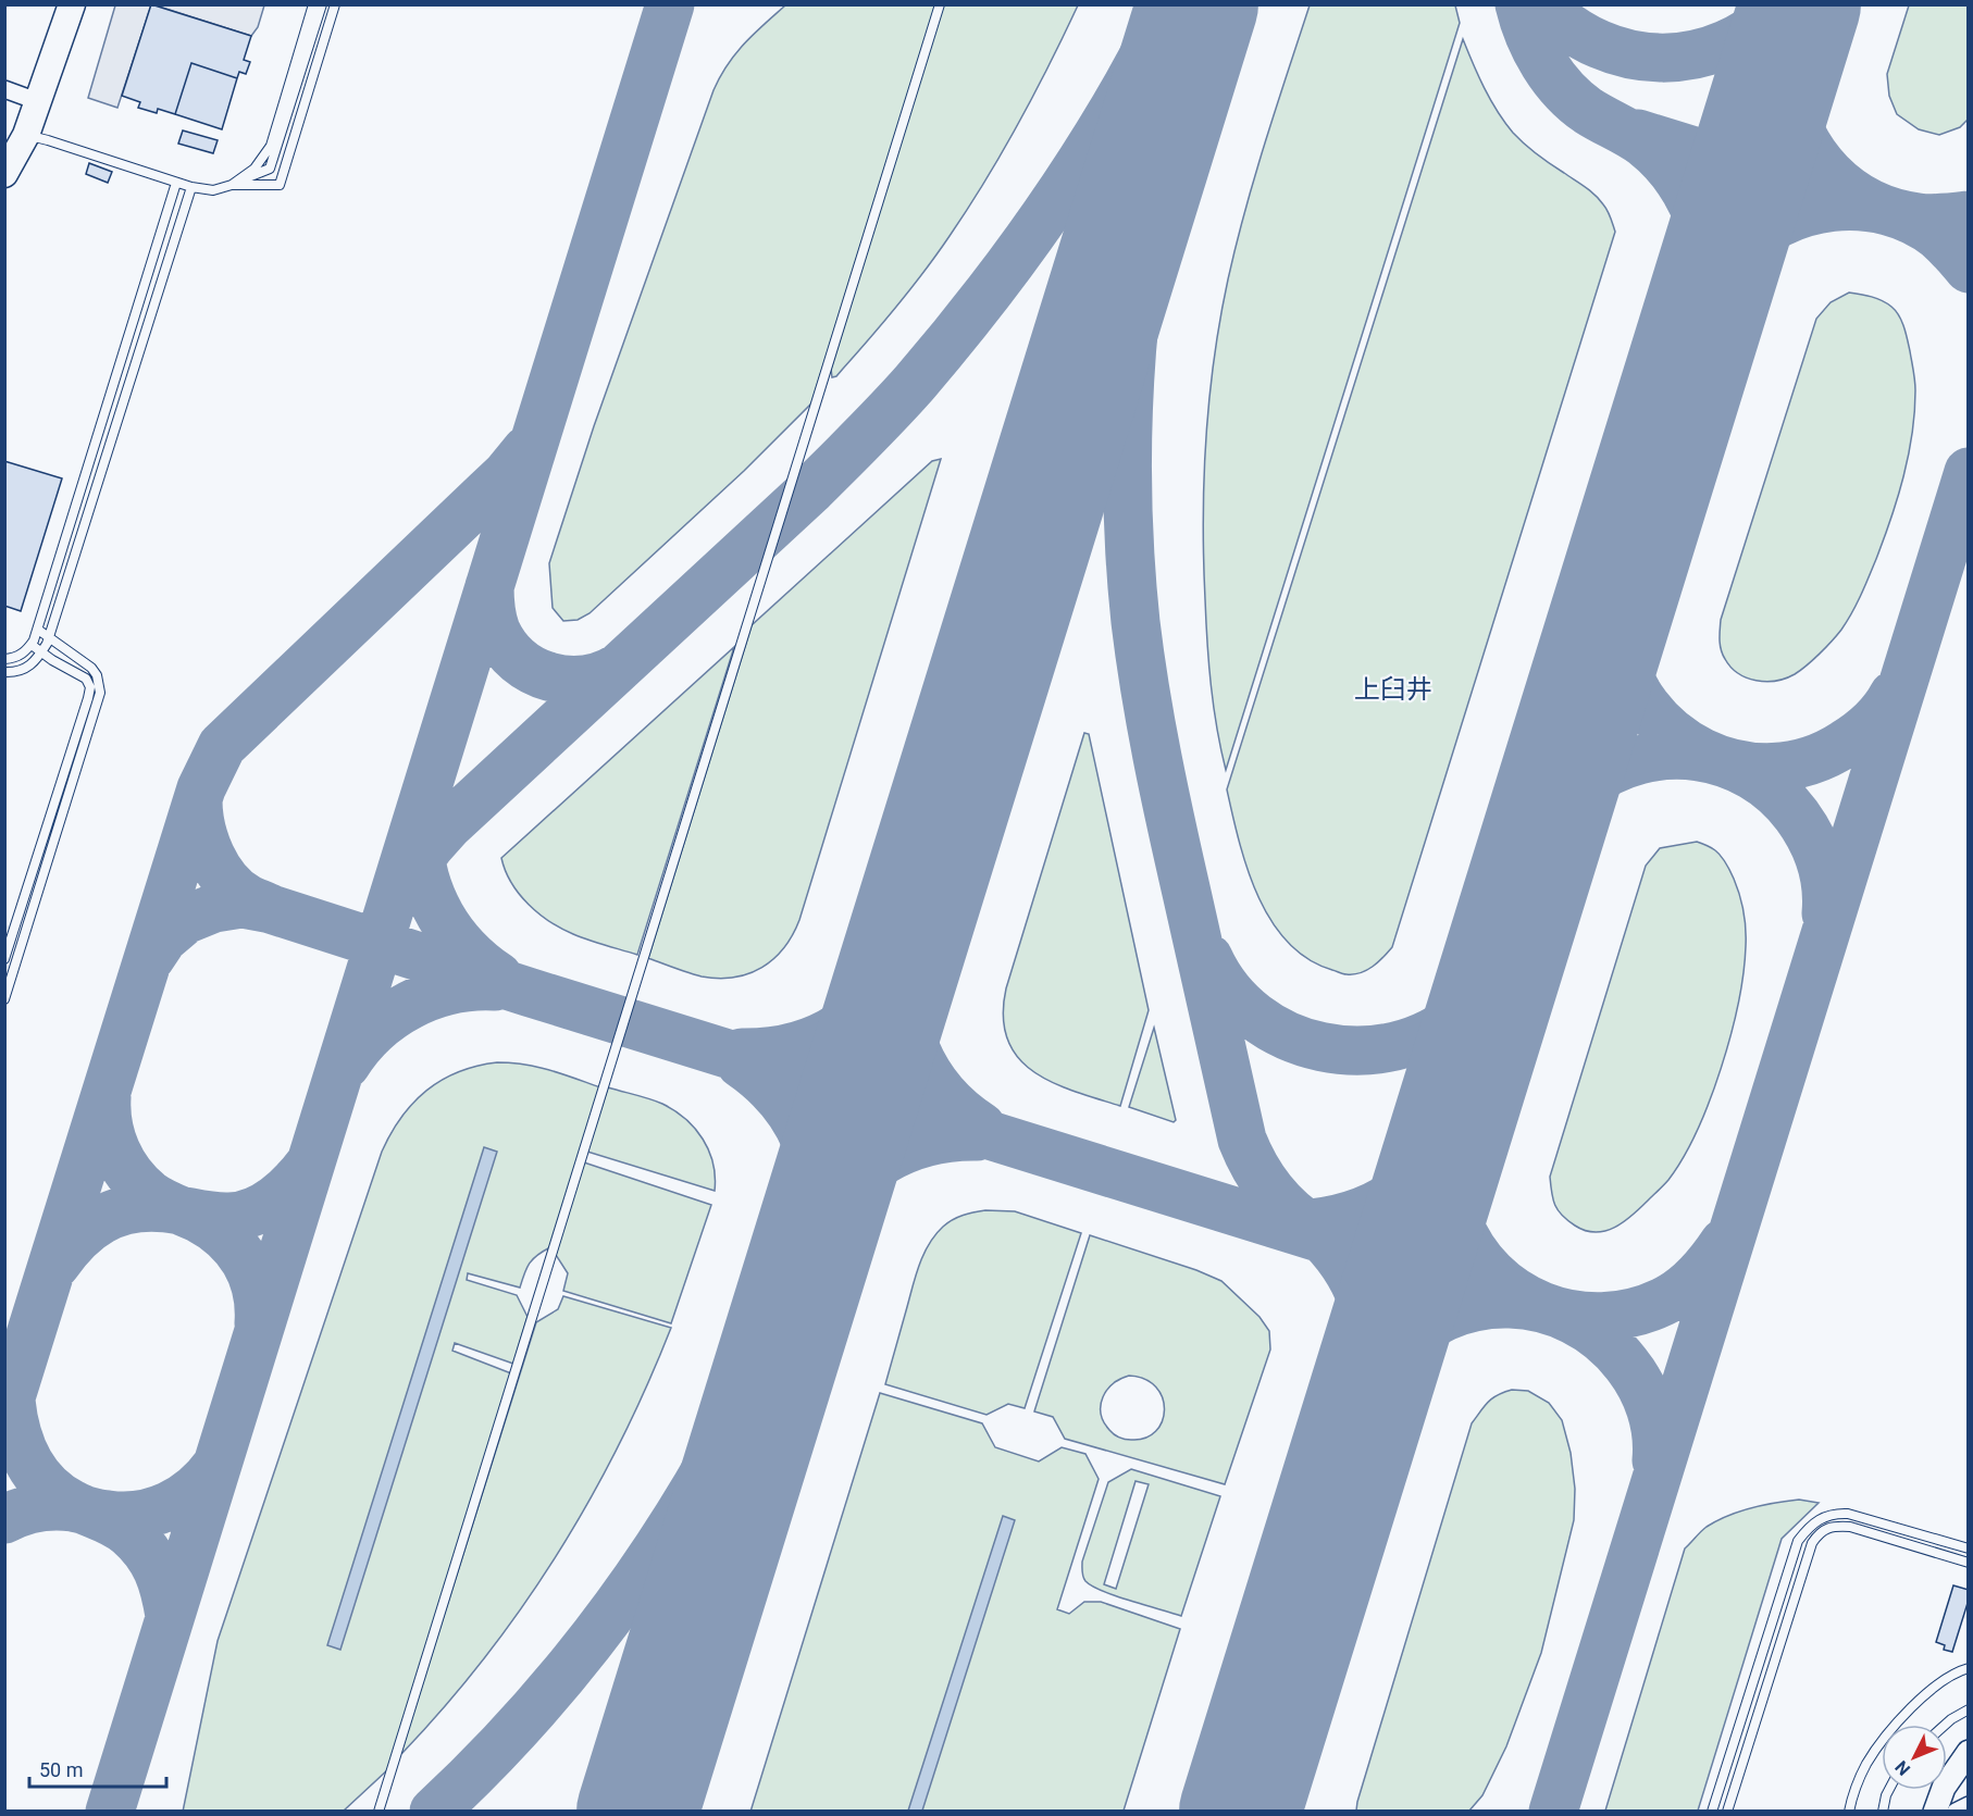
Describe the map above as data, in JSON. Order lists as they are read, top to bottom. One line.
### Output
{"districts":["上臼井"],"scale_bar":"50 m","north":"bottom left"}
